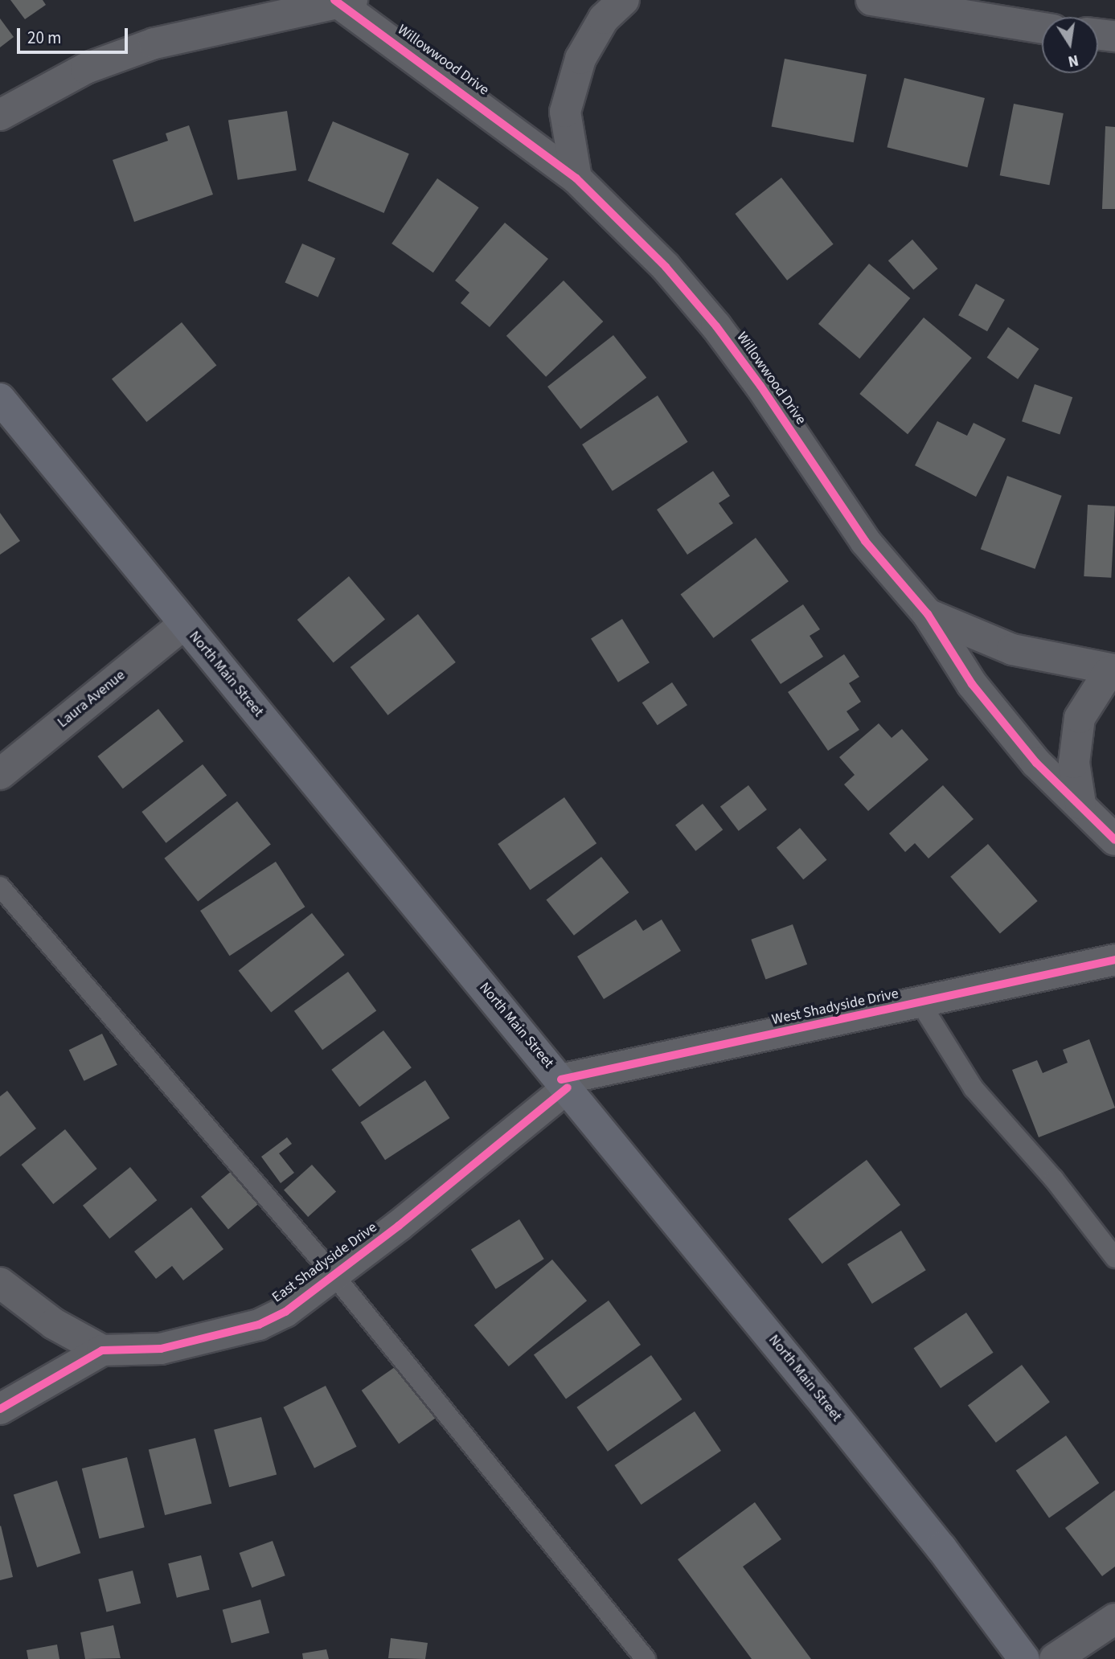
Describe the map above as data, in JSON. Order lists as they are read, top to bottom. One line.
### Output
{"streets":{"main road":["North Main Street"],"street":["Willowwood Drive","Laura Avenue","West Shadyside Drive","East Shadyside Drive"]},"crossings":[["North Main Street","Laura Avenue"],["North Main Street","West Shadyside Drive"],["North Main Street","East Shadyside Drive"],["West Shadyside Drive","East Shadyside Drive"]],"scale_bar":"20 m","north":"bottom"}
